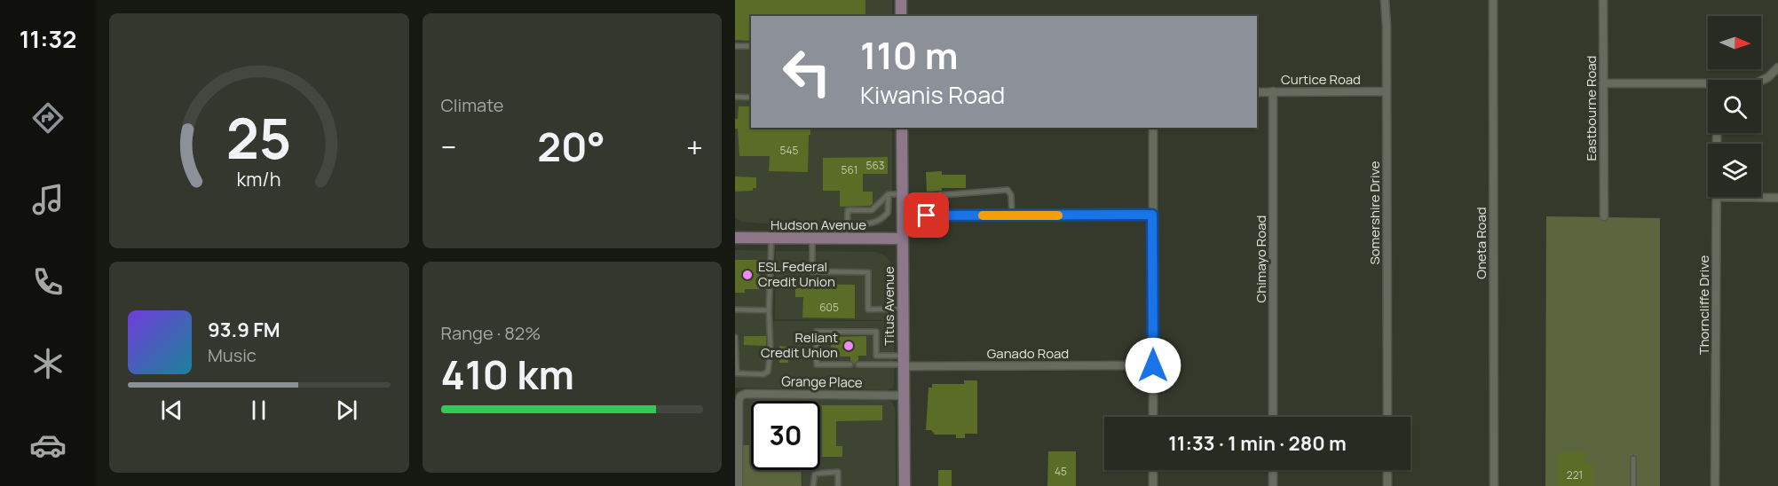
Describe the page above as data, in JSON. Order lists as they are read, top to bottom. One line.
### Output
{"streets":{"main road":["Hudson Avenue","Titus Avenue"],"street":["Curtice Road","Eastbourne Road","Somershire Drive","Oneta Road","Chimayo Road","Thorncliffe Drive","Ganado Road","Grange Place"]},"crossings":[["Curtice Road","Somershire Drive"],["Curtice Road","Chimayo Road"],["Hudson Avenue","Titus Avenue"],["Titus Avenue","Ganado Road"],["Titus Avenue","Grange Place"]],"places":["ESL Federal Credit Union","Reliant Credit Union"],"house_numbers":["545","563","561","605","45","221"],"north":"right","page":{"tabs":"11:32","tile":["Climate",["Range · 82%","410 km"]],"turn":["110 m","Kiwanis Road"],"heat":["−","20°","+"],"song":["93.9 FM","Music"],"limit":"30","trip":"11:33 · 1 min · 280 m","gauge":["25","km/h"]}}
